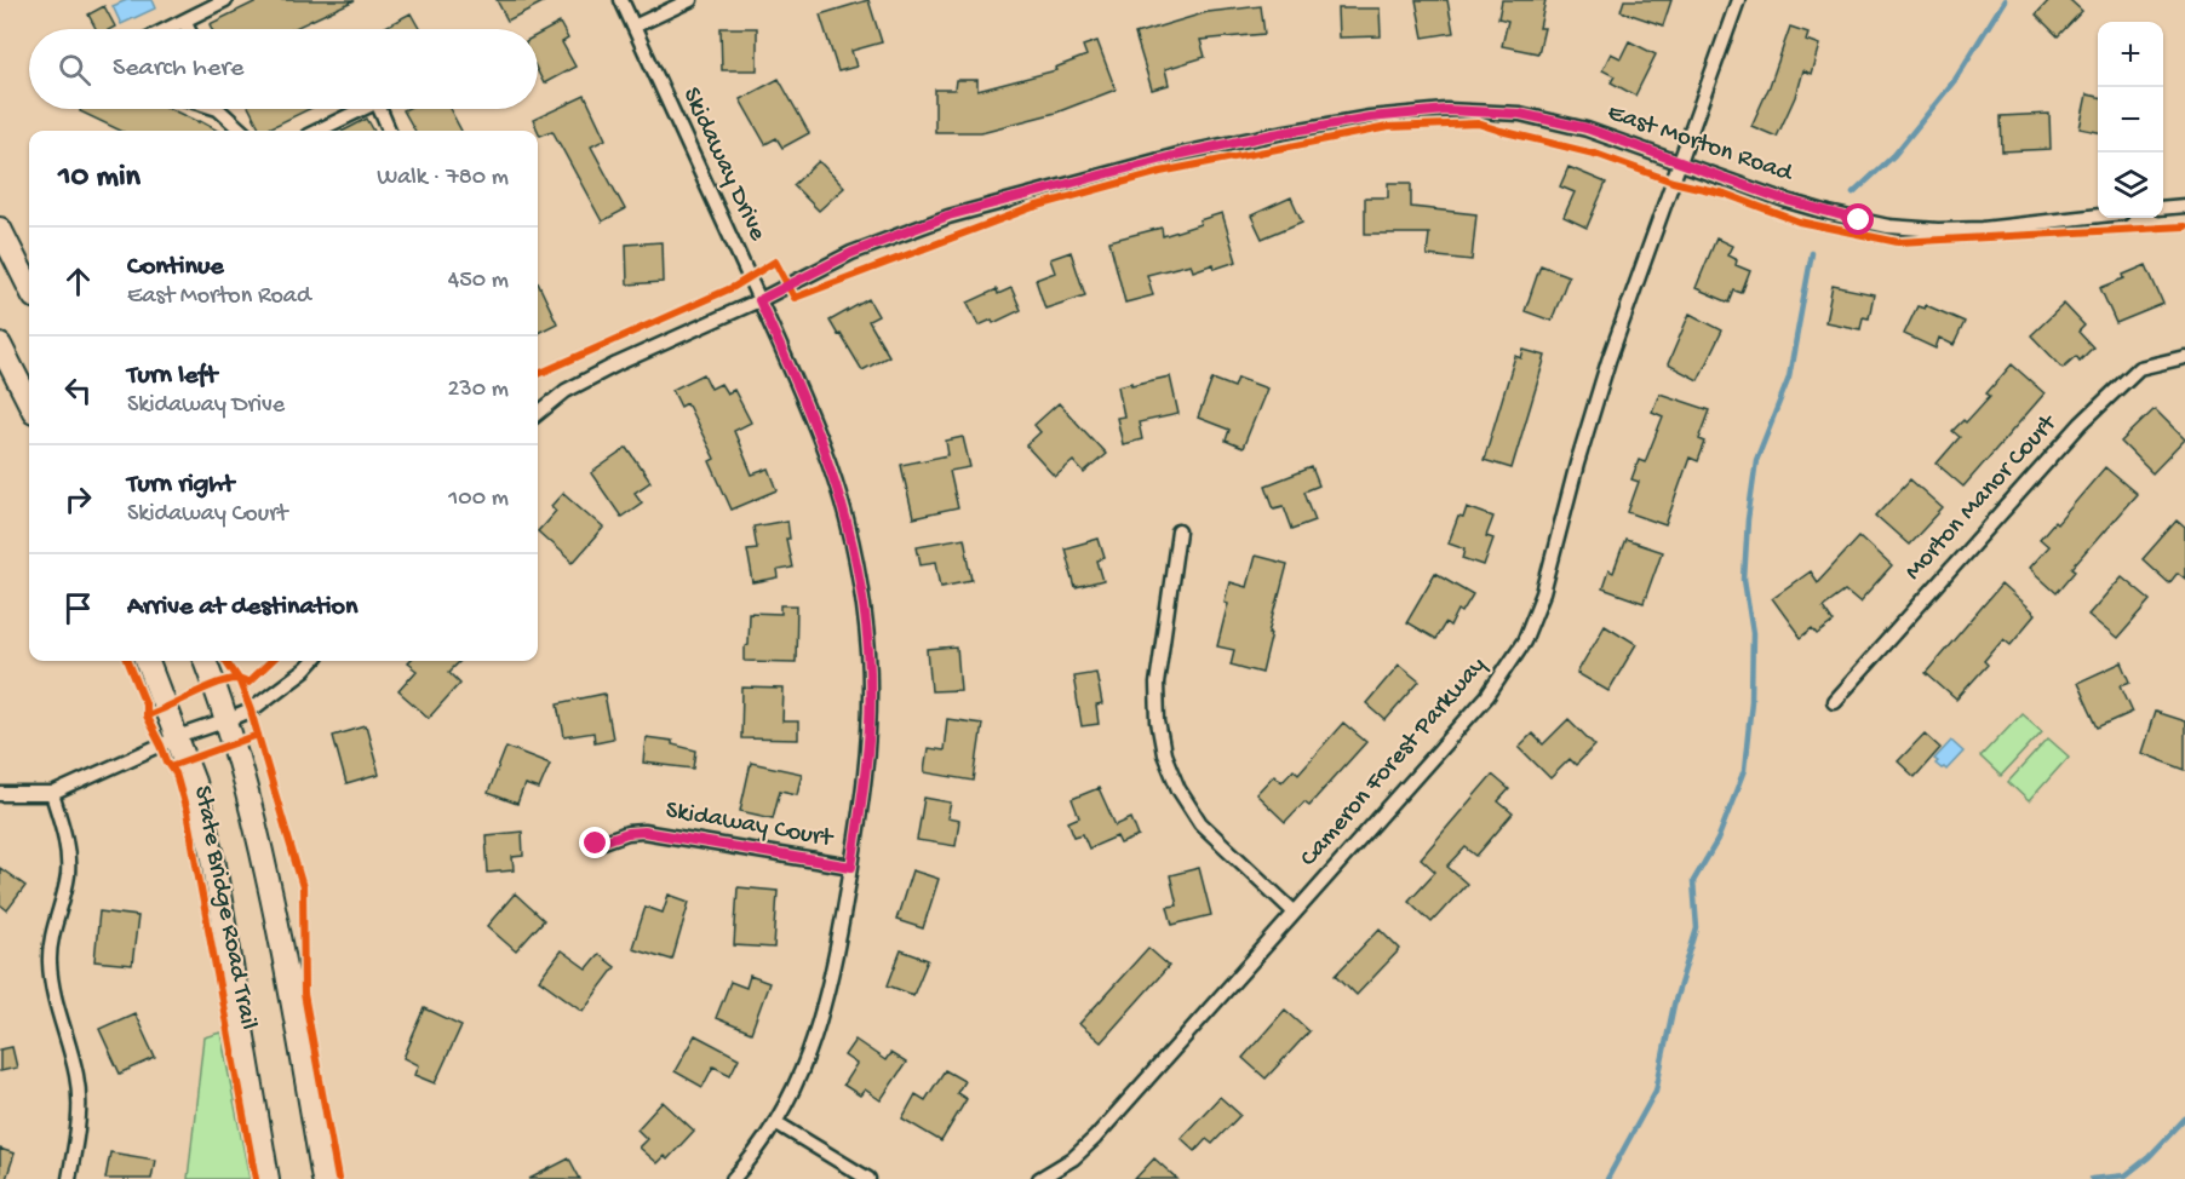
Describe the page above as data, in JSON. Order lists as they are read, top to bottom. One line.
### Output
{"streets":{"street":["East Morton Road","Skidaway Drive","Morton Manor Court","Cameron Forest Parkway","Skidaway Court"],"cycle path":["State Bridge Road Trail"]},"crossings":[["East Morton Road","Skidaway Drive"],["East Morton Road","Cameron Forest Parkway"],["Skidaway Drive","Skidaway Court"]],"page":{"map_buttons":["+","−"],"search":"Search here","heading":["10 min","Walk · 780 m"],"list":[["Continue","East Morton Road","450 m"],["Turn left","Skidaway Drive","230 m"],["Turn right","Skidaway Court","100 m"],"Arrive at destination"]}}
